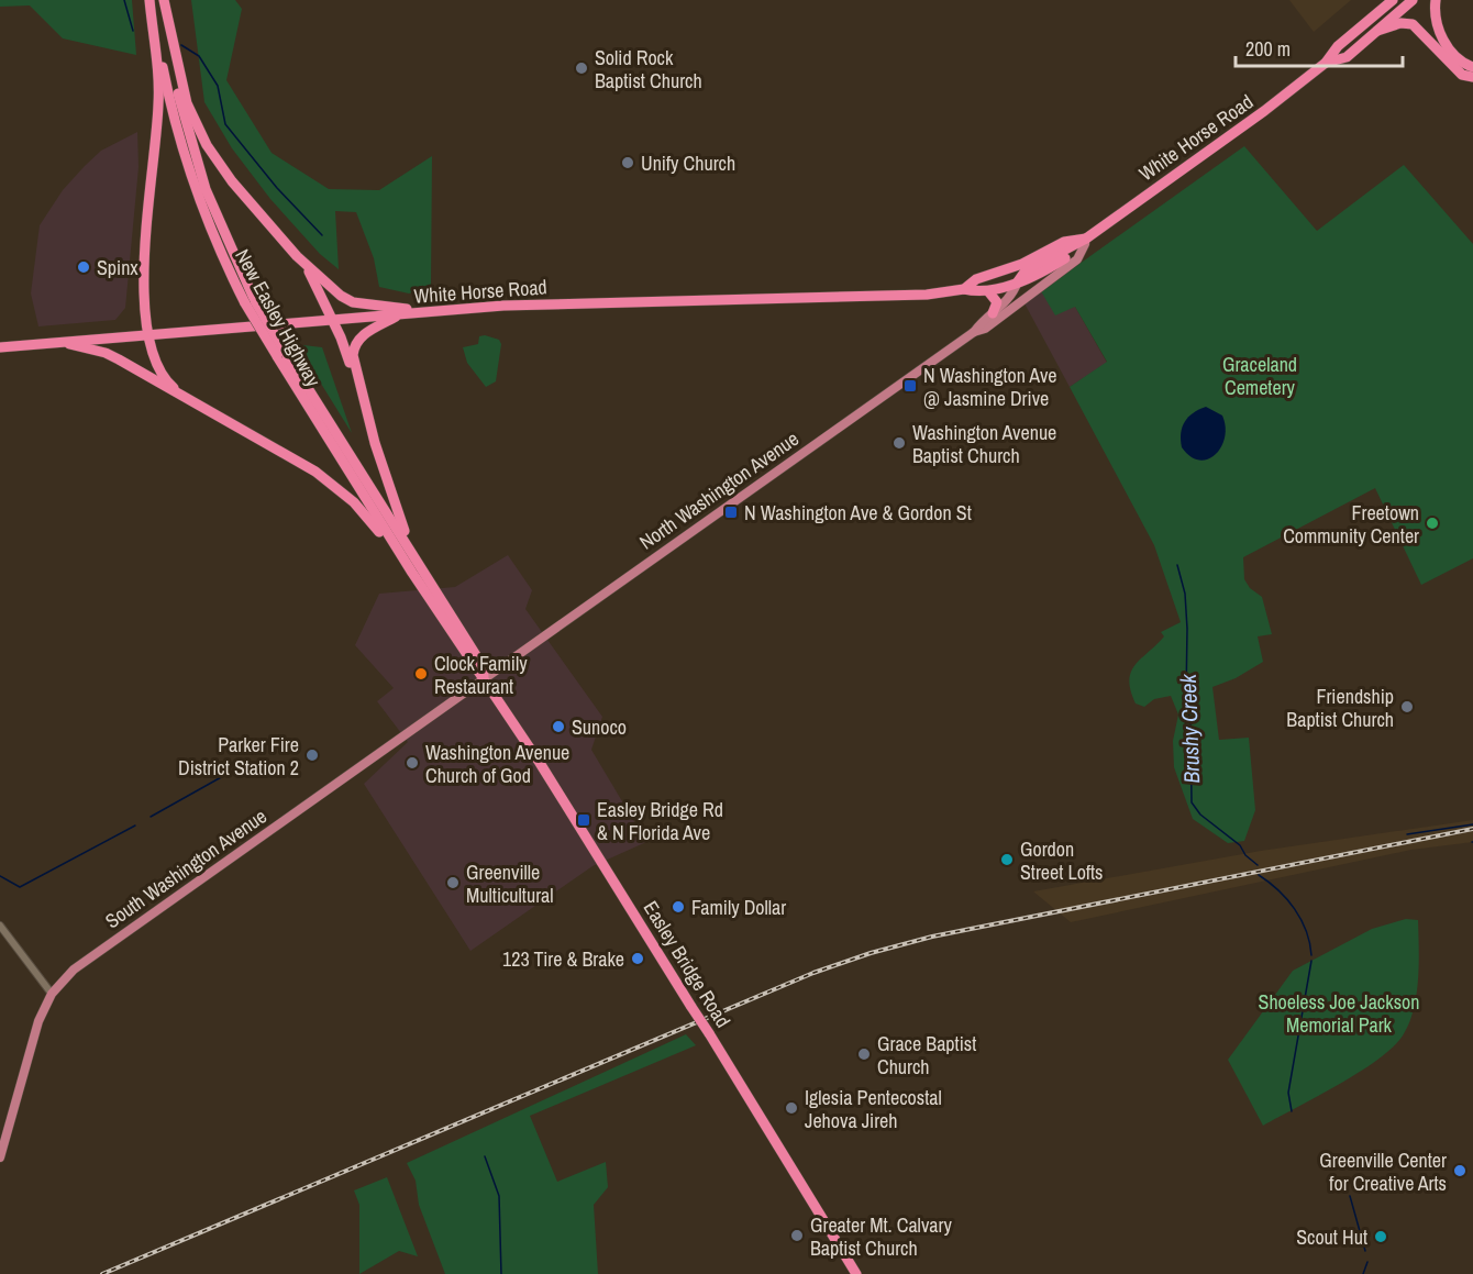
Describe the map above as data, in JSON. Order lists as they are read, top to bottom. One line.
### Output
{"streets":{"highway":["White Horse Road","New Easley Highway","Easley Bridge Road"],"main road":["North Washington Avenue","South Washington Avenue"]},"crossings":[["White Horse Road","North Washington Avenue"],["New Easley Highway","Easley Bridge Road"],["North Washington Avenue","South Washington Avenue"],["North Washington Avenue","Easley Bridge Road"],["South Washington Avenue","Easley Bridge Road"]],"water":["Brushy Creek"],"parks":["Graceland Cemetery","Shoeless Joe Jackson Memorial Park"],"places":{"other":["Solid Rock Baptist Church","Unify Church","Spinx","Washington Avenue Baptist Church","Freetown Community Center","Clock Family Restaurant","Friendship Baptist Church","Sunoco","Parker Fire District Station 2","Washington Avenue Church of God","Gordon Street Lofts","Greenville Multicultural","Family Dollar","123 Tire & Brake","Grace Baptist Church","Iglesia Pentecostal Jehova Jireh","Greenville Center for Creative Arts","Greater Mt. Calvary Baptist Church","Scout Hut"],"transit":["N Washington Ave @ Jasmine Drive","N Washington Ave & Gordon St","Easley Bridge Rd & N Florida Ave"]},"scale_bar":"200 m"}
